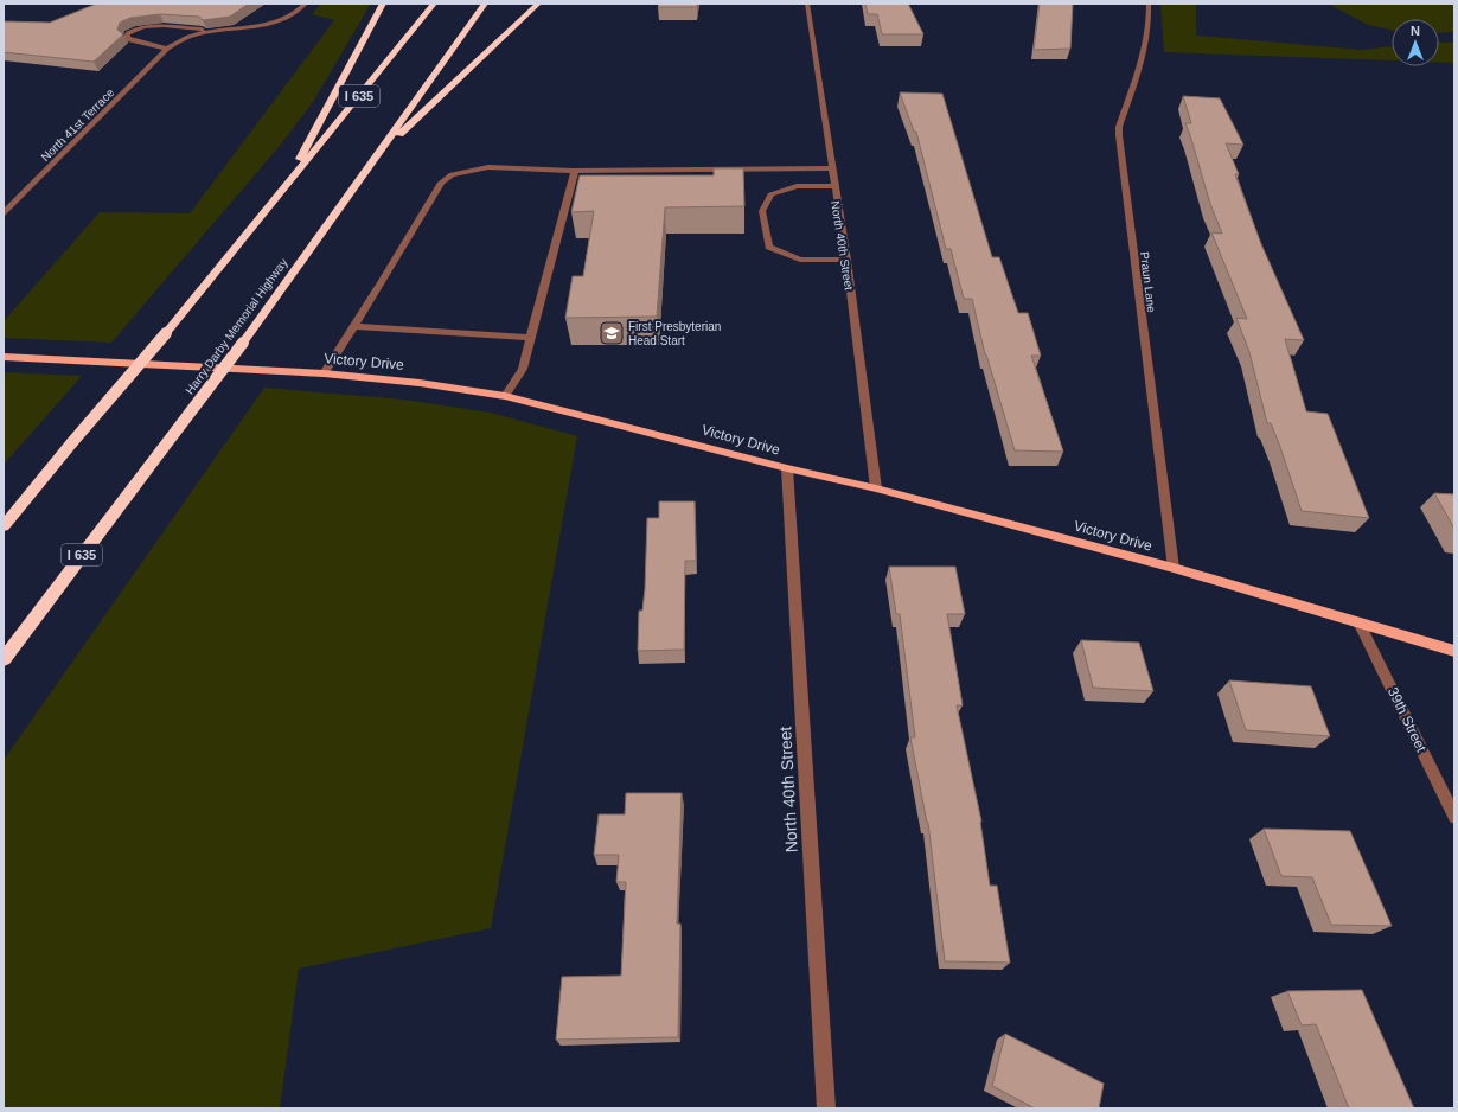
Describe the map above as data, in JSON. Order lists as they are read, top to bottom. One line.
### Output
{"streets":{"highway":["I 635","Harry Darby Memorial Highway"],"main road":["Victory Drive"],"street":["North 41st Terrace","North 40th Street","Praun Lane","39th Street"]},"crossings":[["North 40th Street","Victory Drive"],["Praun Lane","Victory Drive"],["Victory Drive","39th Street"]],"places":{"school or university":["First Presbyterian Head Start"]},"north":"top"}
